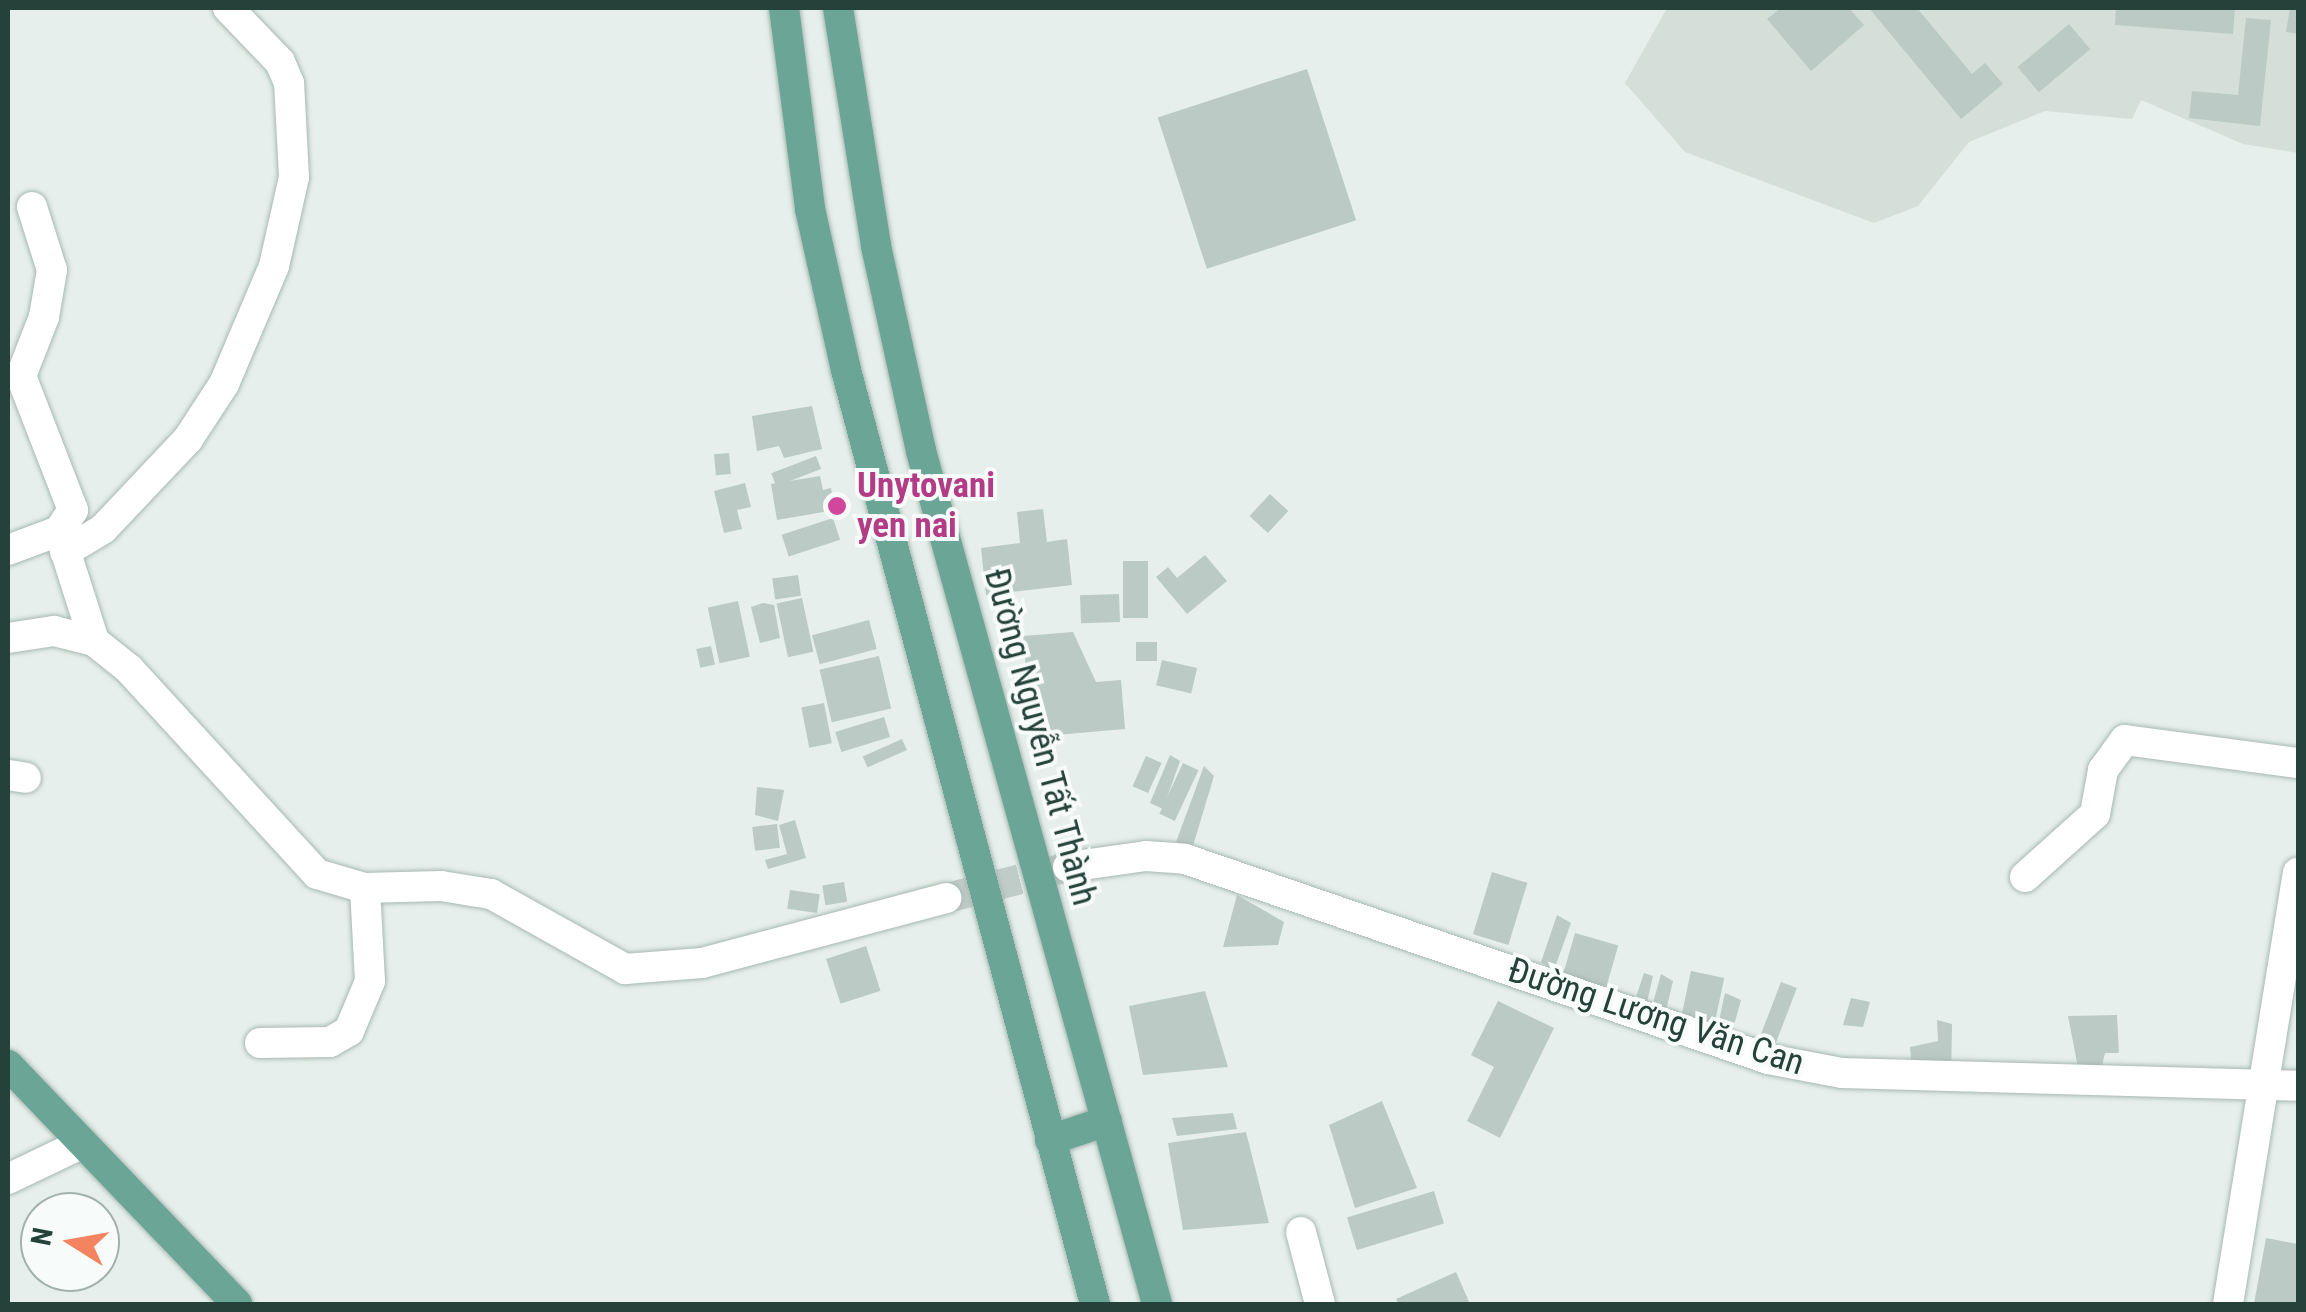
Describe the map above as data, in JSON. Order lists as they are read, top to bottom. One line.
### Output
{"streets":{"main road":["Đường Nguyễn Tất Thành"],"street":["Đường Lương Văn Can"]},"places":["Unytovani yen nai"],"north":"left"}
